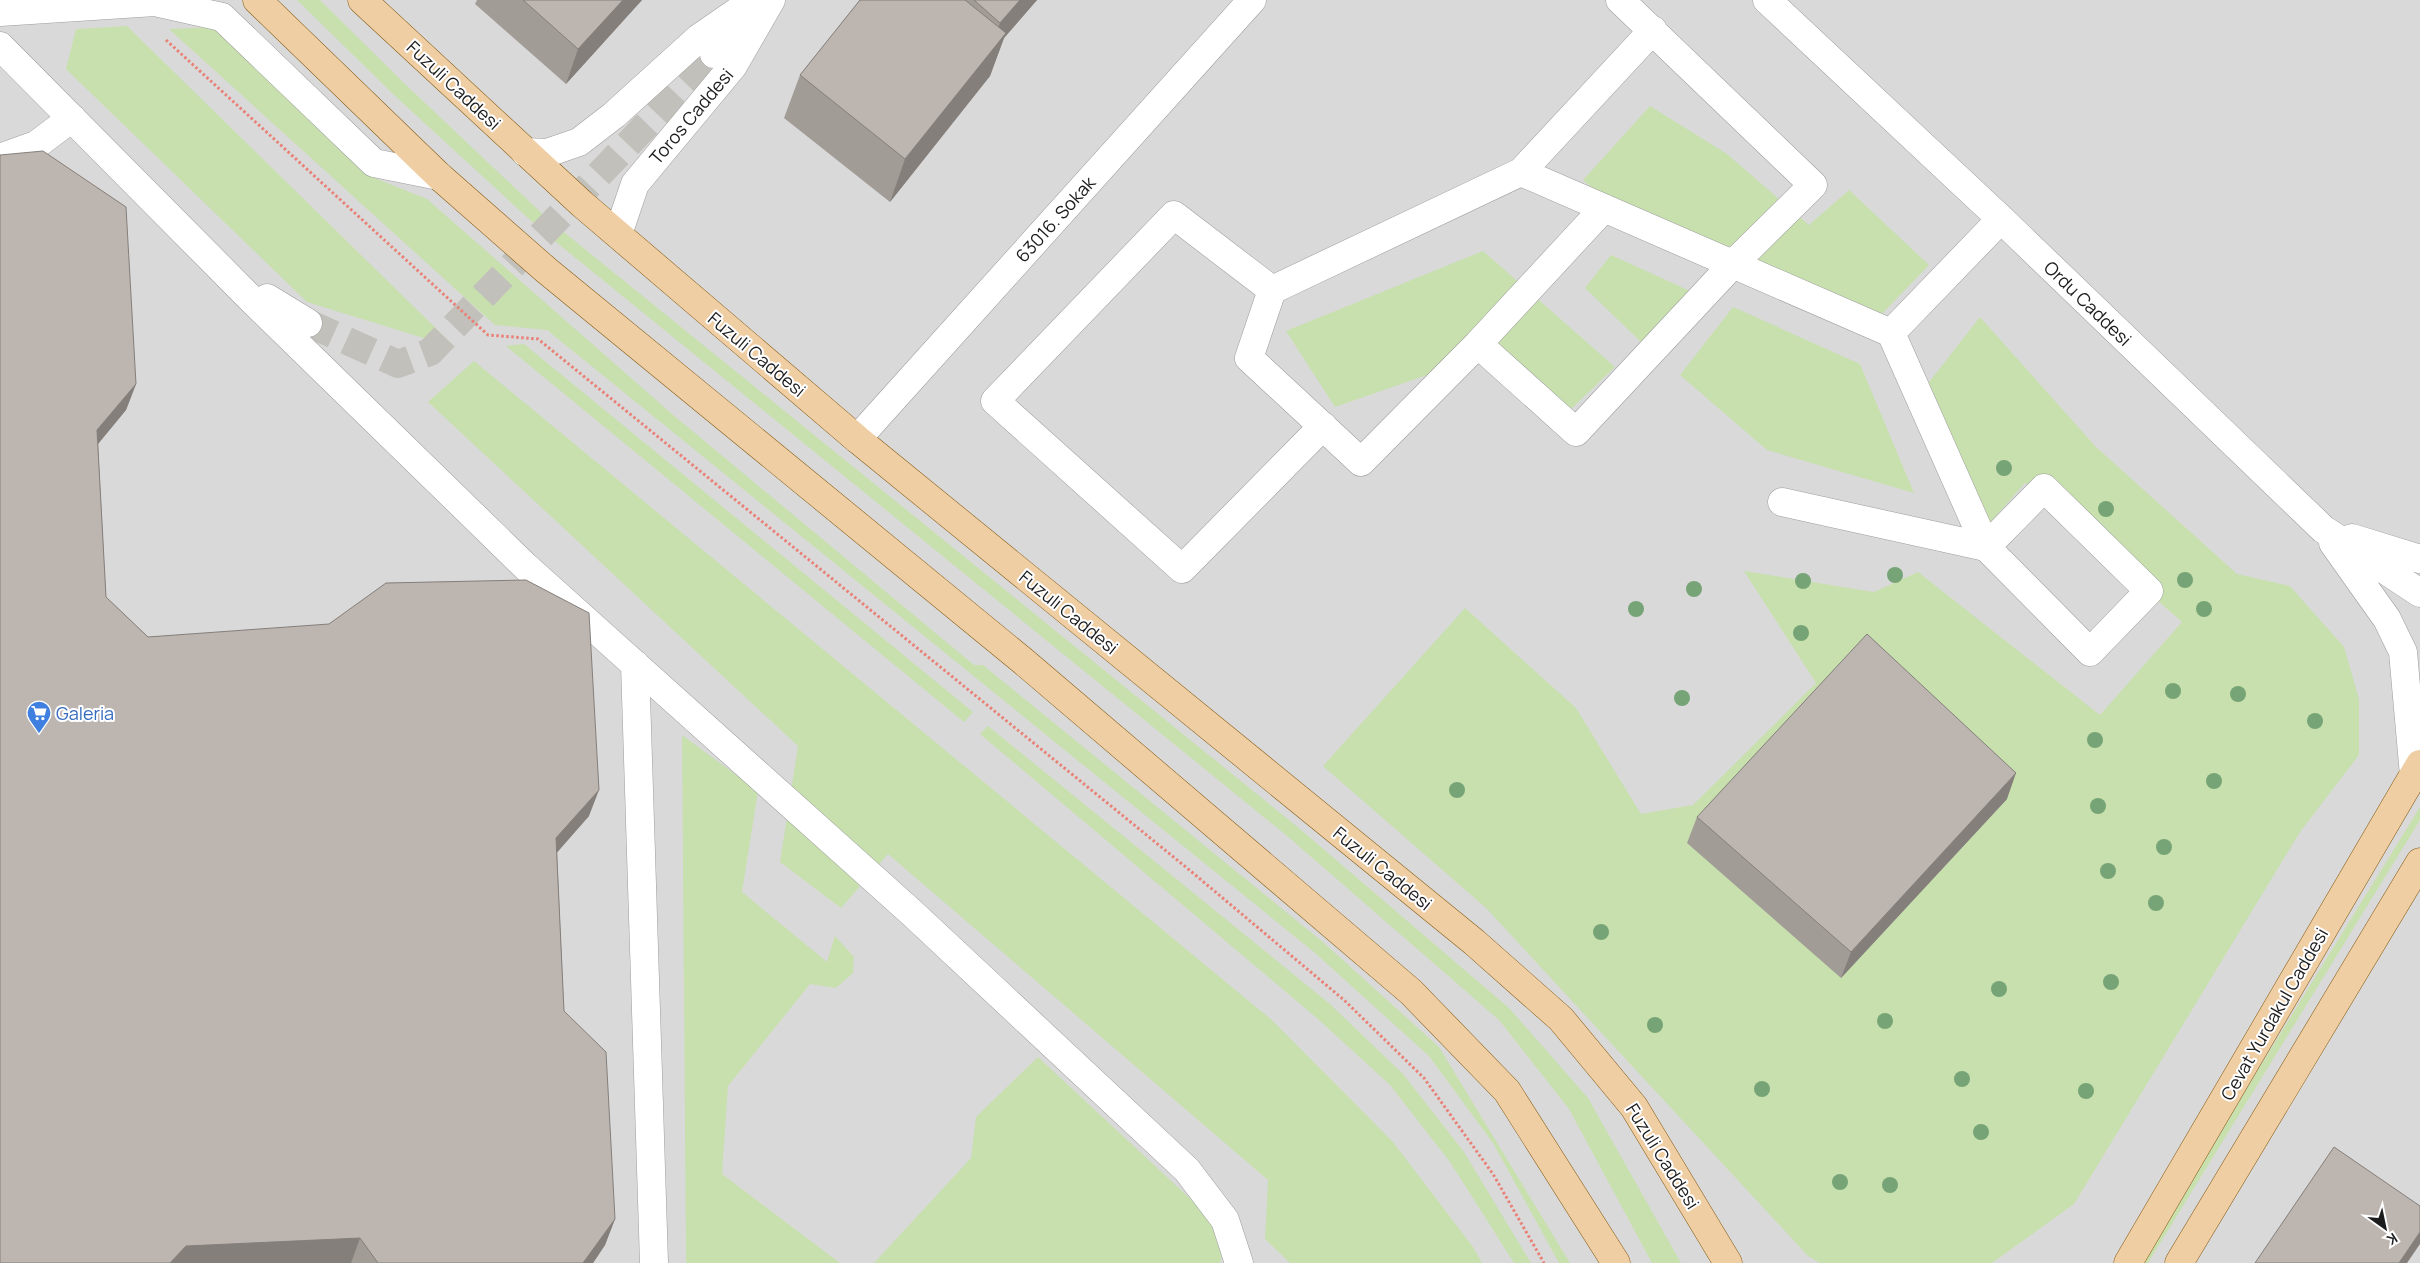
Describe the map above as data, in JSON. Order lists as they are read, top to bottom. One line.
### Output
{"streets":{"main road":["Fuzuli Caddesi","Cevat Yurdakul Caddesi"],"street":["Toros Caddesi","63016. Sokak","Ordu Caddesi"]},"crossings":[["Fuzuli Caddesi","Toros Caddesi"],["Fuzuli Caddesi","63016. Sokak"]],"places":{"supermarket":["Galeria"]},"north":"bottom right"}
